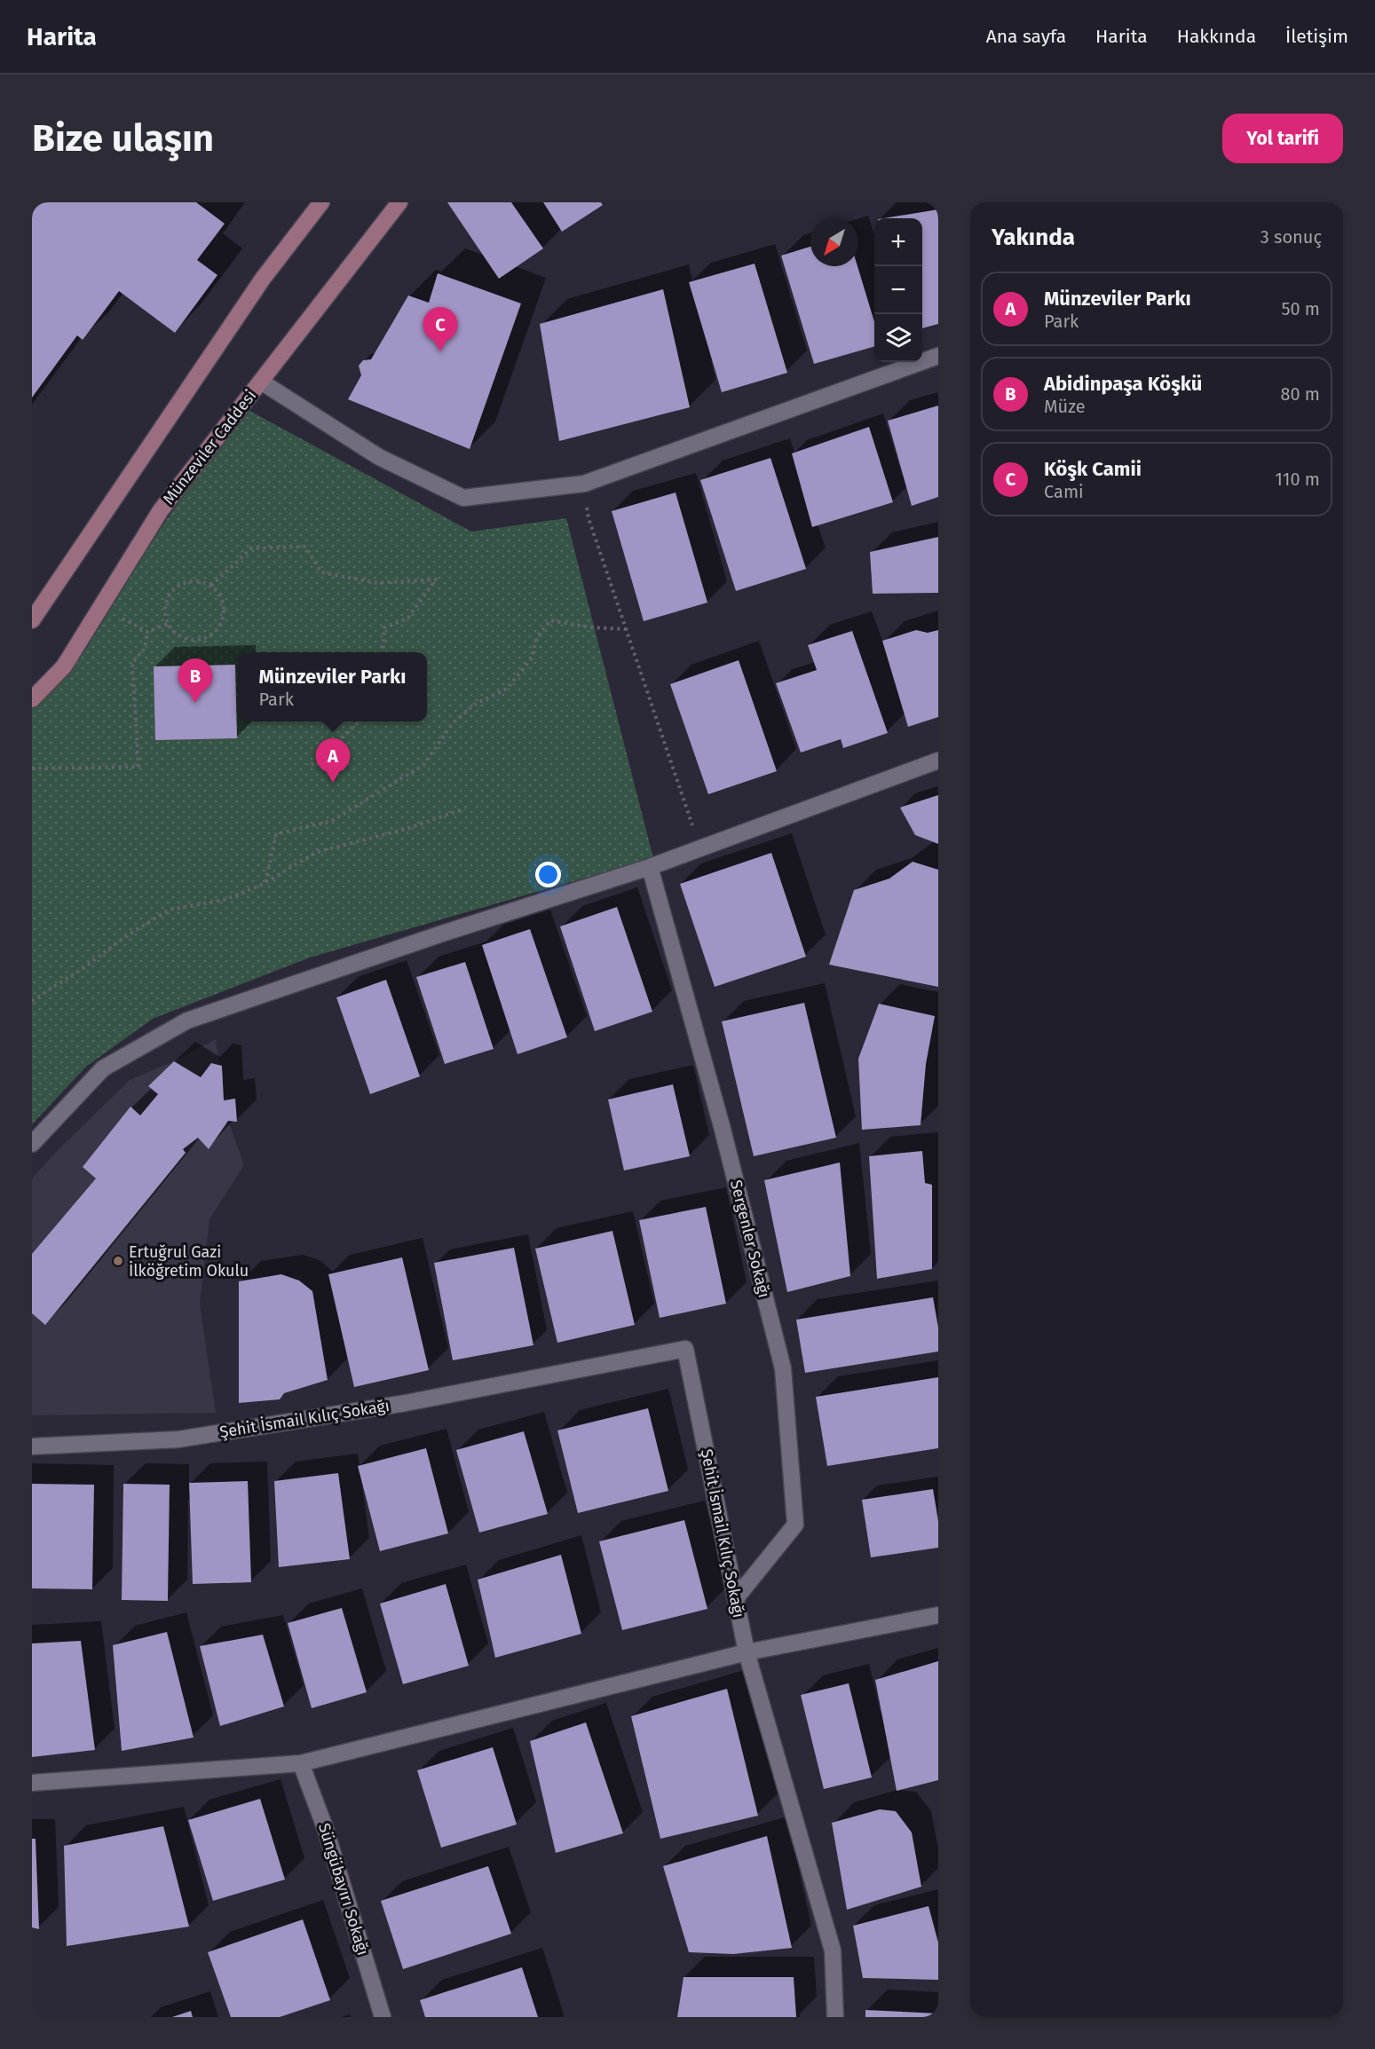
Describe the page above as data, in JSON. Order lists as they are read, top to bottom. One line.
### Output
{"streets":{"main road":["Münzeviler Caddesi"],"street":["Sergenler Sokağı","Şehit İsmail Kılıç Sokağı","Süngübayırı Sokağı"]},"crossings":[["Sergenler Sokağı","Şehit İsmail Kılıç Sokağı"]],"places":["Ertuğrul Gazi İlköğretim Okulu"],"north":"bottom left","page":{"header":"Harita","nav":["Ana sayfa","Harita","Hakkında","İletişim"],"buttons":"Yol tarifi","title":"Bize ulaşın","heading":["Yakında","3 sonuç"],"map_buttons":["+","−"],"list":[{"mark":"A","name":"Münzeviler Parkı","note":"Park","value":"50 m"},{"mark":"B","name":"Abidinpaşa Köşkü","note":"Müze","value":"80 m"},{"mark":"C","name":"Köşk Camii","note":"Cami","value":"110 m"}],"pins":["C","B","A"],"popup":["Münzeviler Parkı","Park"]}}
